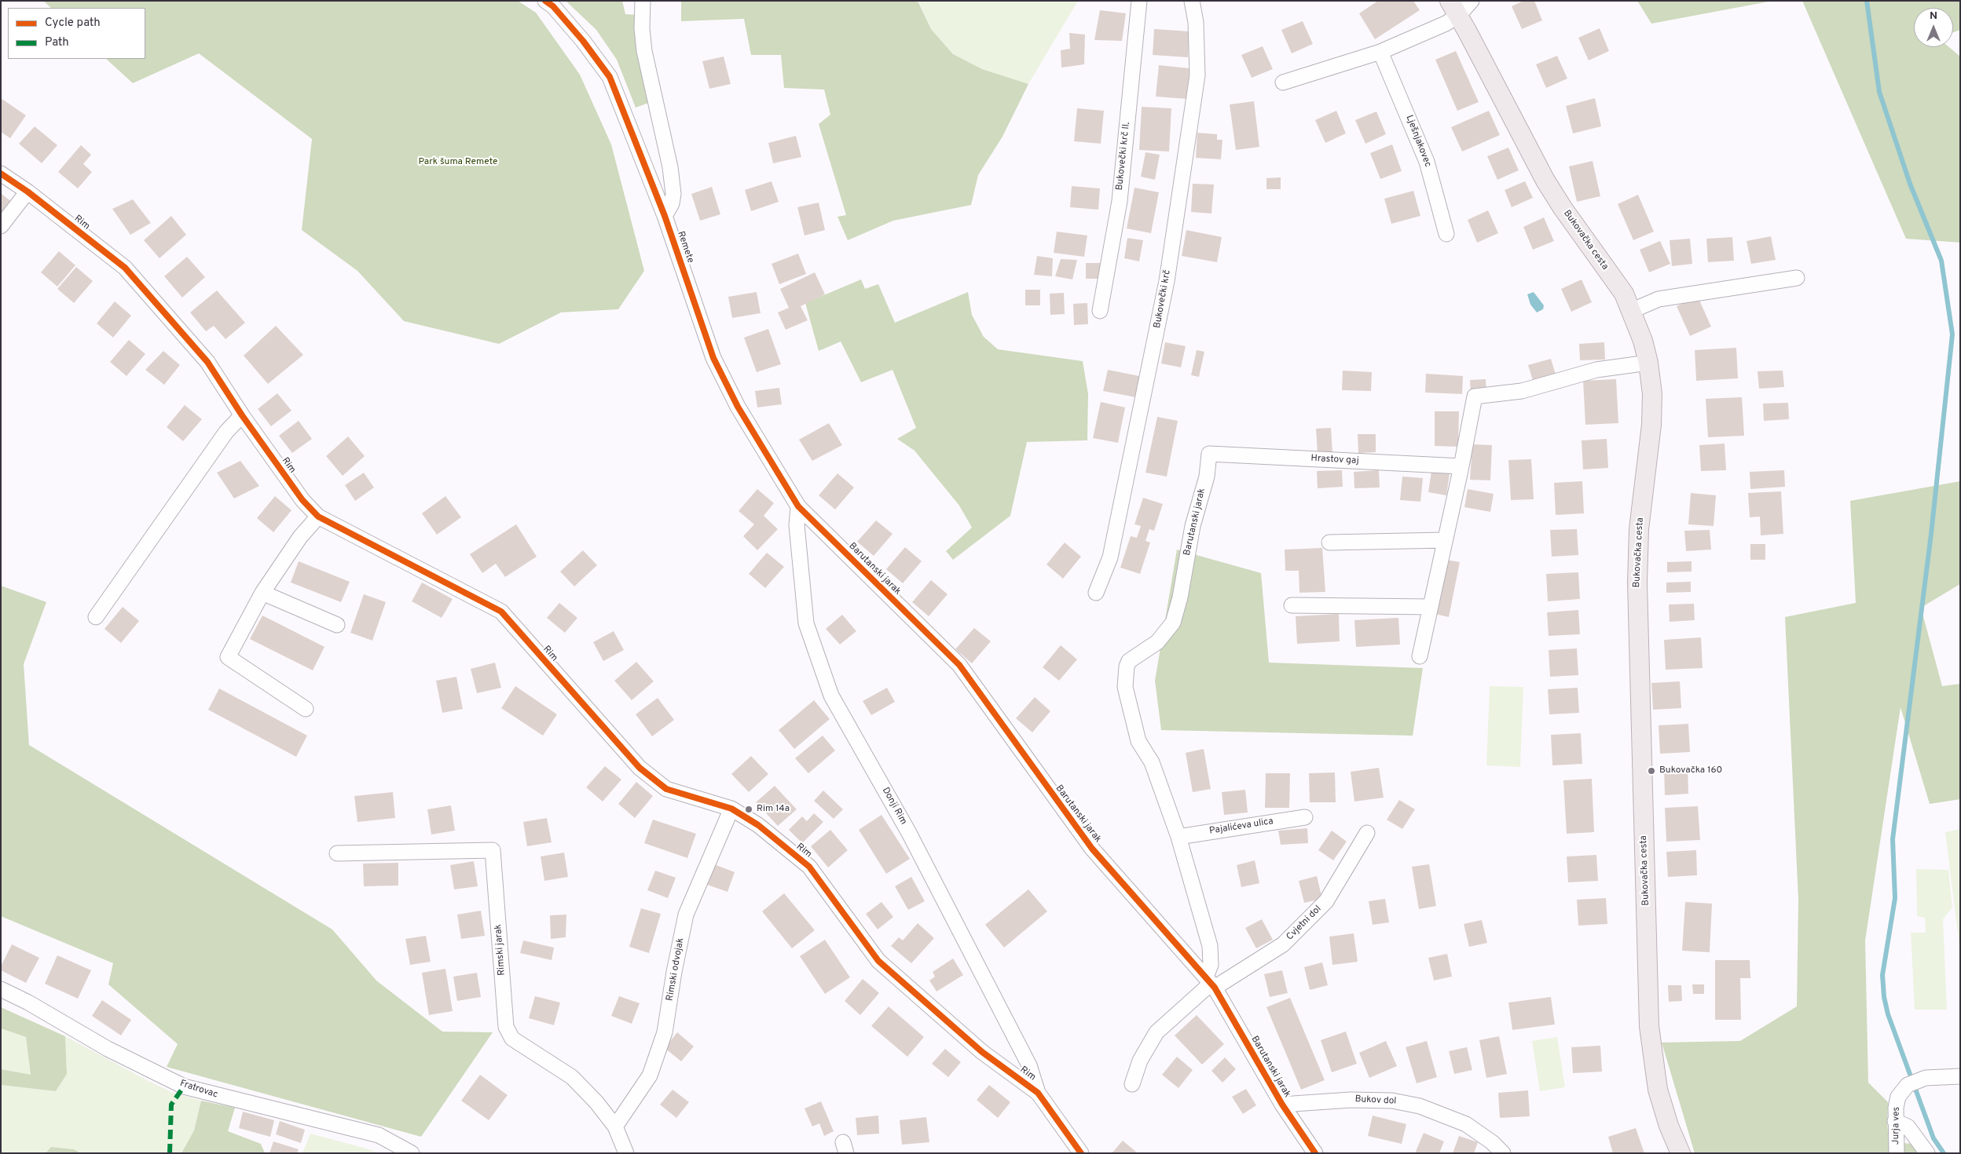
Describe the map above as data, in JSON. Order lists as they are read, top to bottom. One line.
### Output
{"streets":{"main road":["Bukovačka cesta"],"street":["Lješnjakovec","Bukovečki krč II.","Rim","Remete","Bukovečki krč","Hrastov gaj","Barutanski jarak","Donji Rim","Pajalićeva ulica","Cvjetni dol","Rimski jarak","Rimski odvojak","Fratrovac","Bukov dol","Jurja ves"]},"crossings":[["Rim","Donji Rim"],["Rim","Rimski odvojak"],["Remete","Barutanski jarak"],["Remete","Donji Rim"],["Hrastov gaj","Barutanski jarak"],["Barutanski jarak","Donji Rim"],["Barutanski jarak","Pajalićeva ulica"],["Barutanski jarak","Cvjetni dol"],["Barutanski jarak","Bukov dol"],["Rimski jarak","Rimski odvojak"]],"parks":["Park šuma Remete"],"places":["Bukovačka 160","Rim 14a"],"legend":["Cycle path","Path"],"north":"top"}
